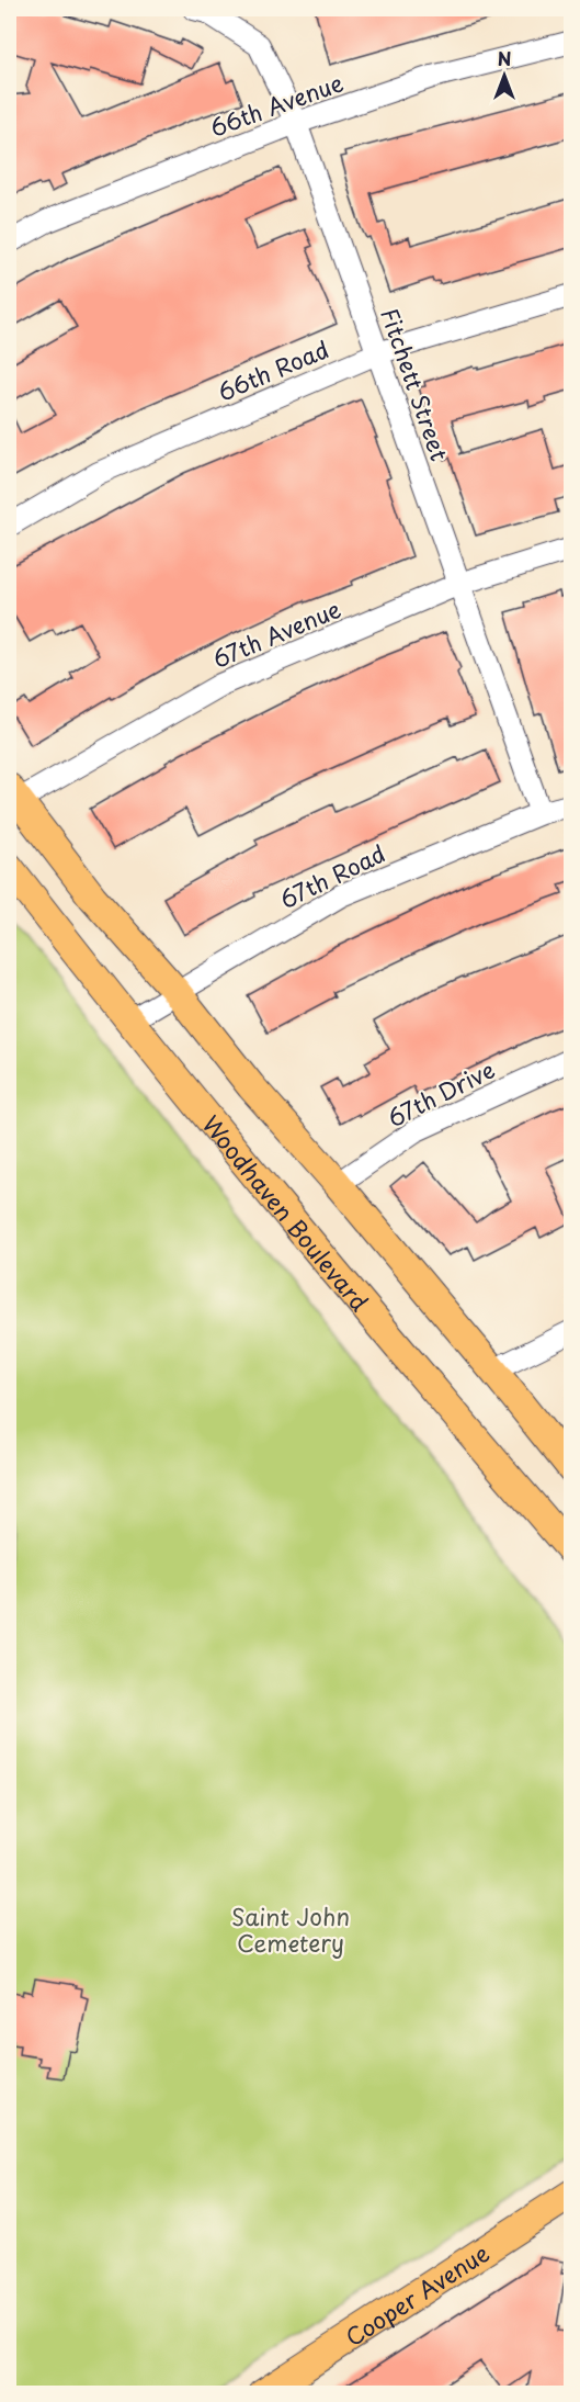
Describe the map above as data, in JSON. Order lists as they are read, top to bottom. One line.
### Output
{"streets":{"main road":["Woodhaven Boulevard","Cooper Avenue"],"street":["66th Avenue","66th Road","Fitchett Street","67th Avenue","67th Road","67th Drive"]},"crossings":[["66th Avenue","Fitchett Street"],["66th Road","Fitchett Street"],["Fitchett Street","67th Avenue"],["Fitchett Street","67th Road"],["67th Road","Woodhaven Boulevard"]],"parks":["Saint John Cemetery"],"north":"top"}
